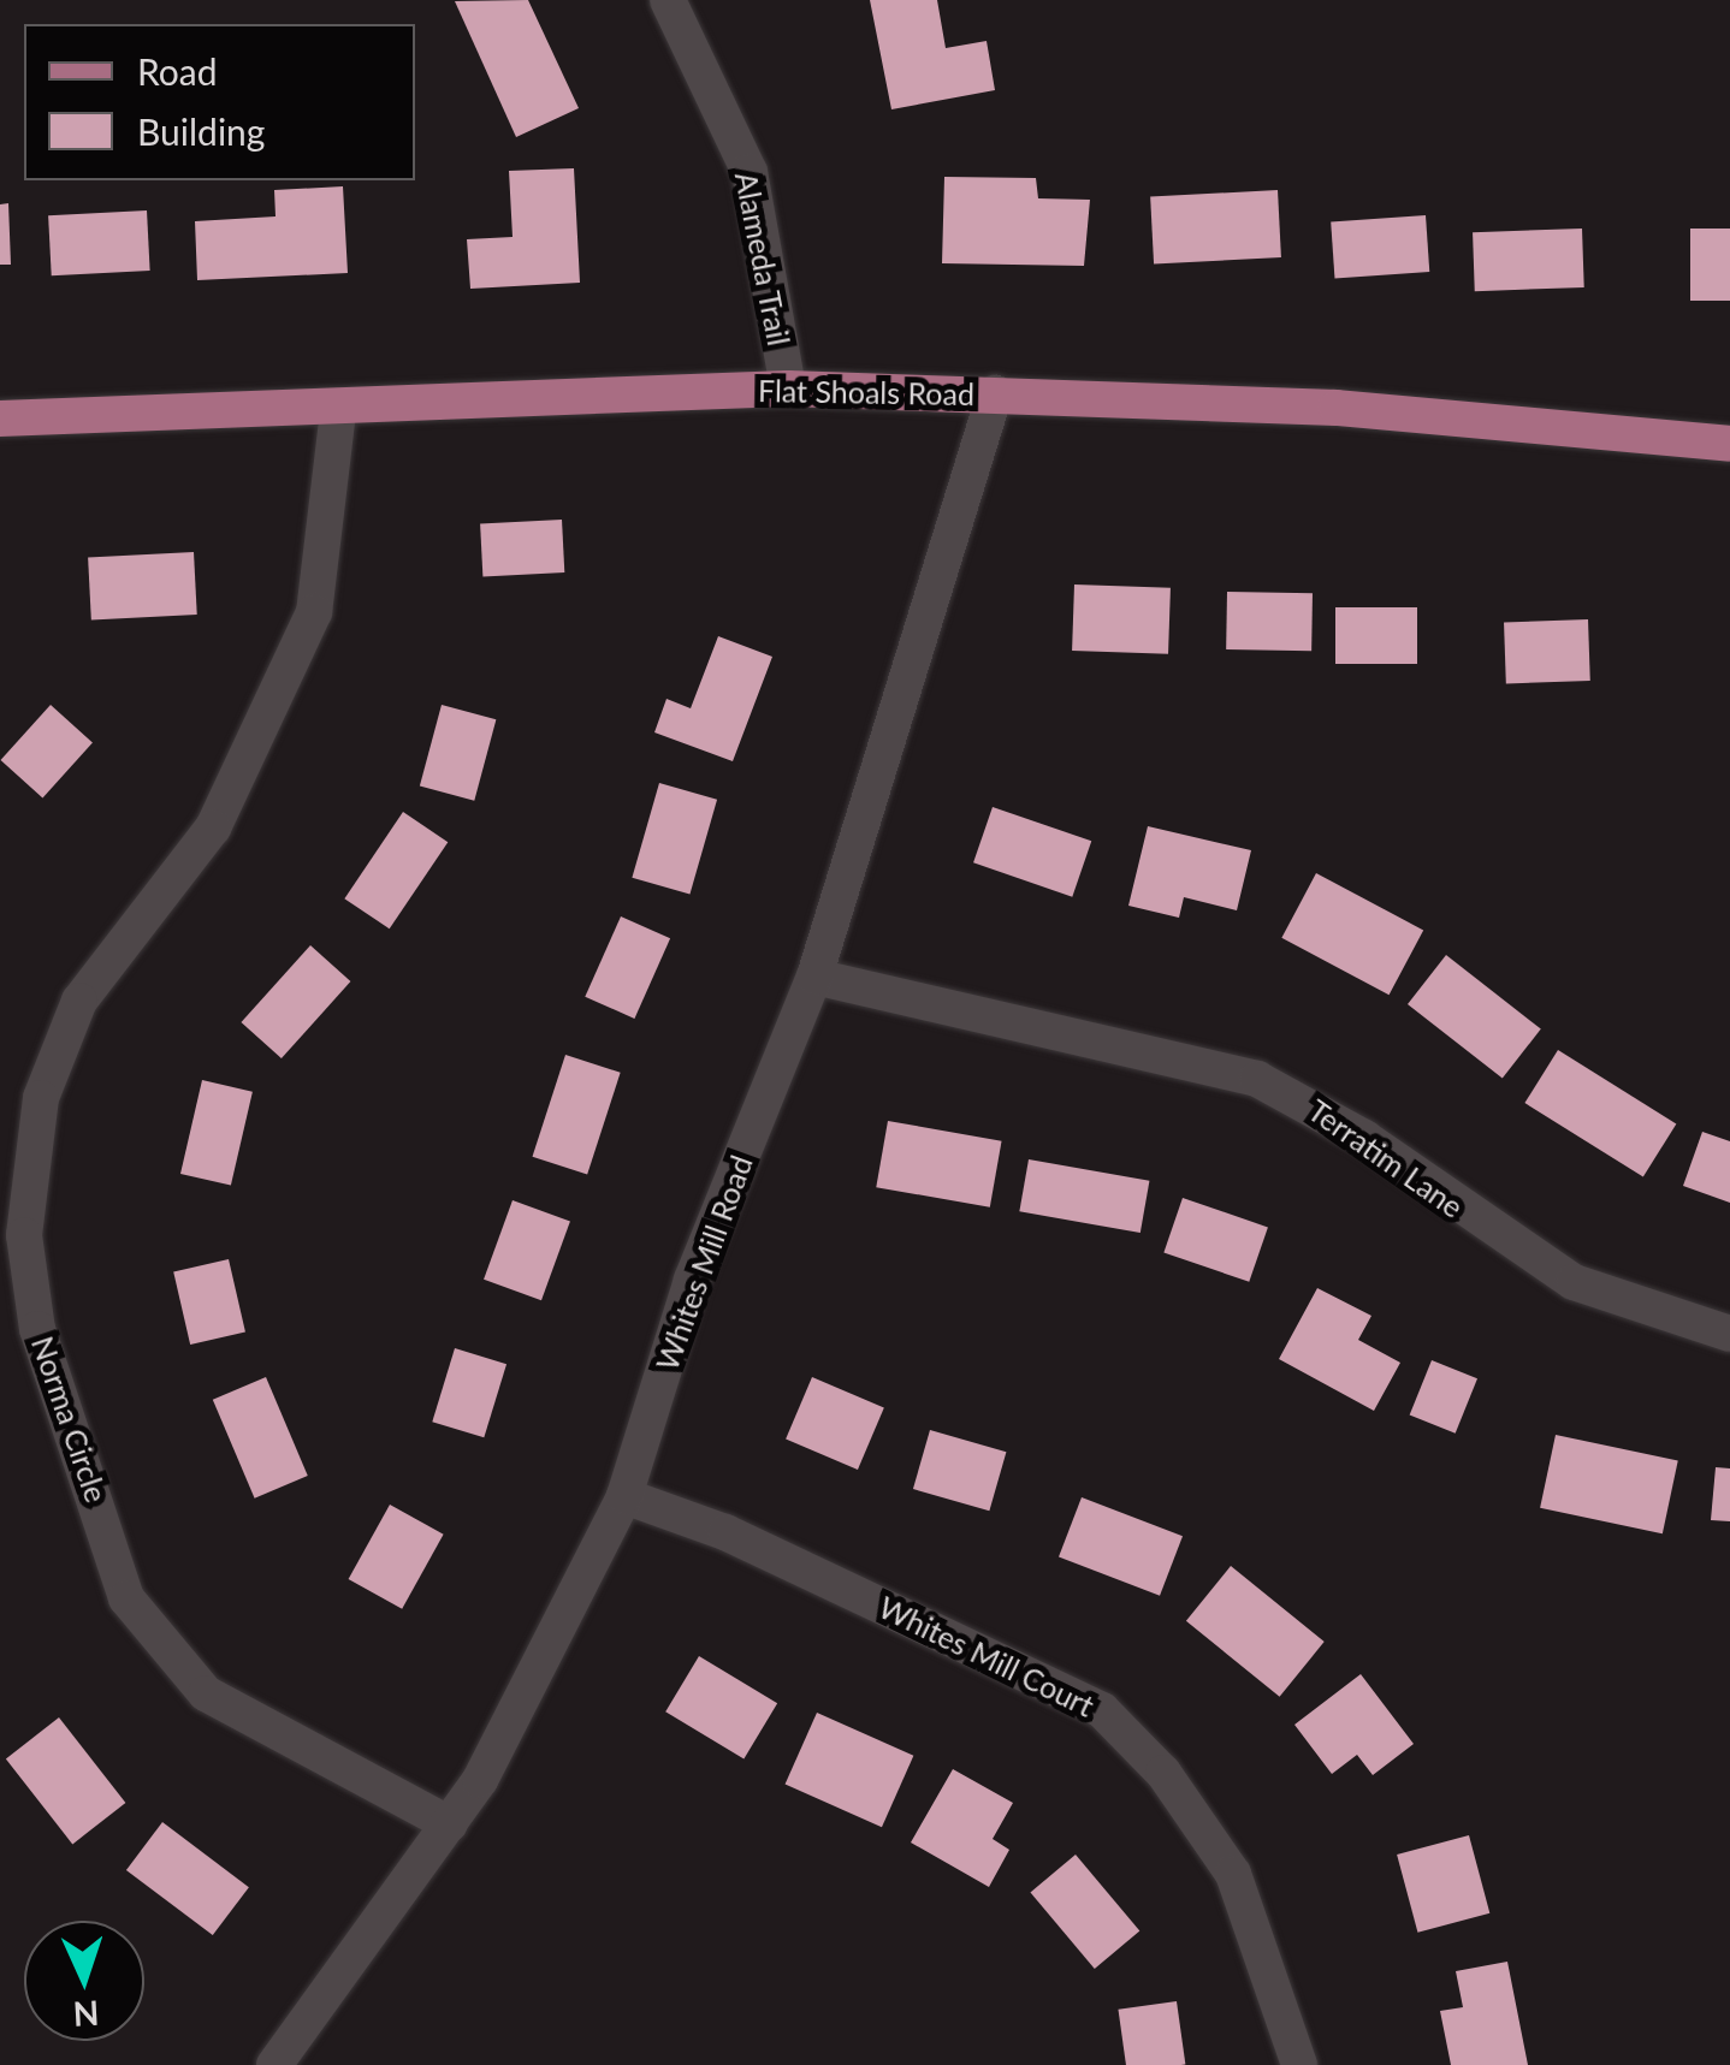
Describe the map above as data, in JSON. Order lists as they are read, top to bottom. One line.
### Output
{"streets":{"main road":["Flat Shoals Road"],"street":["Alameda Trail","Terratim Lane","Whites Mill Road","Norma Circle","Whites Mill Court"]},"crossings":[["Alameda Trail","Flat Shoals Road"],["Flat Shoals Road","Whites Mill Road"],["Flat Shoals Road","Norma Circle"],["Terratim Lane","Whites Mill Road"],["Whites Mill Road","Norma Circle"],["Whites Mill Road","Whites Mill Court"]],"legend":["Road","Building"],"north":"bottom"}
